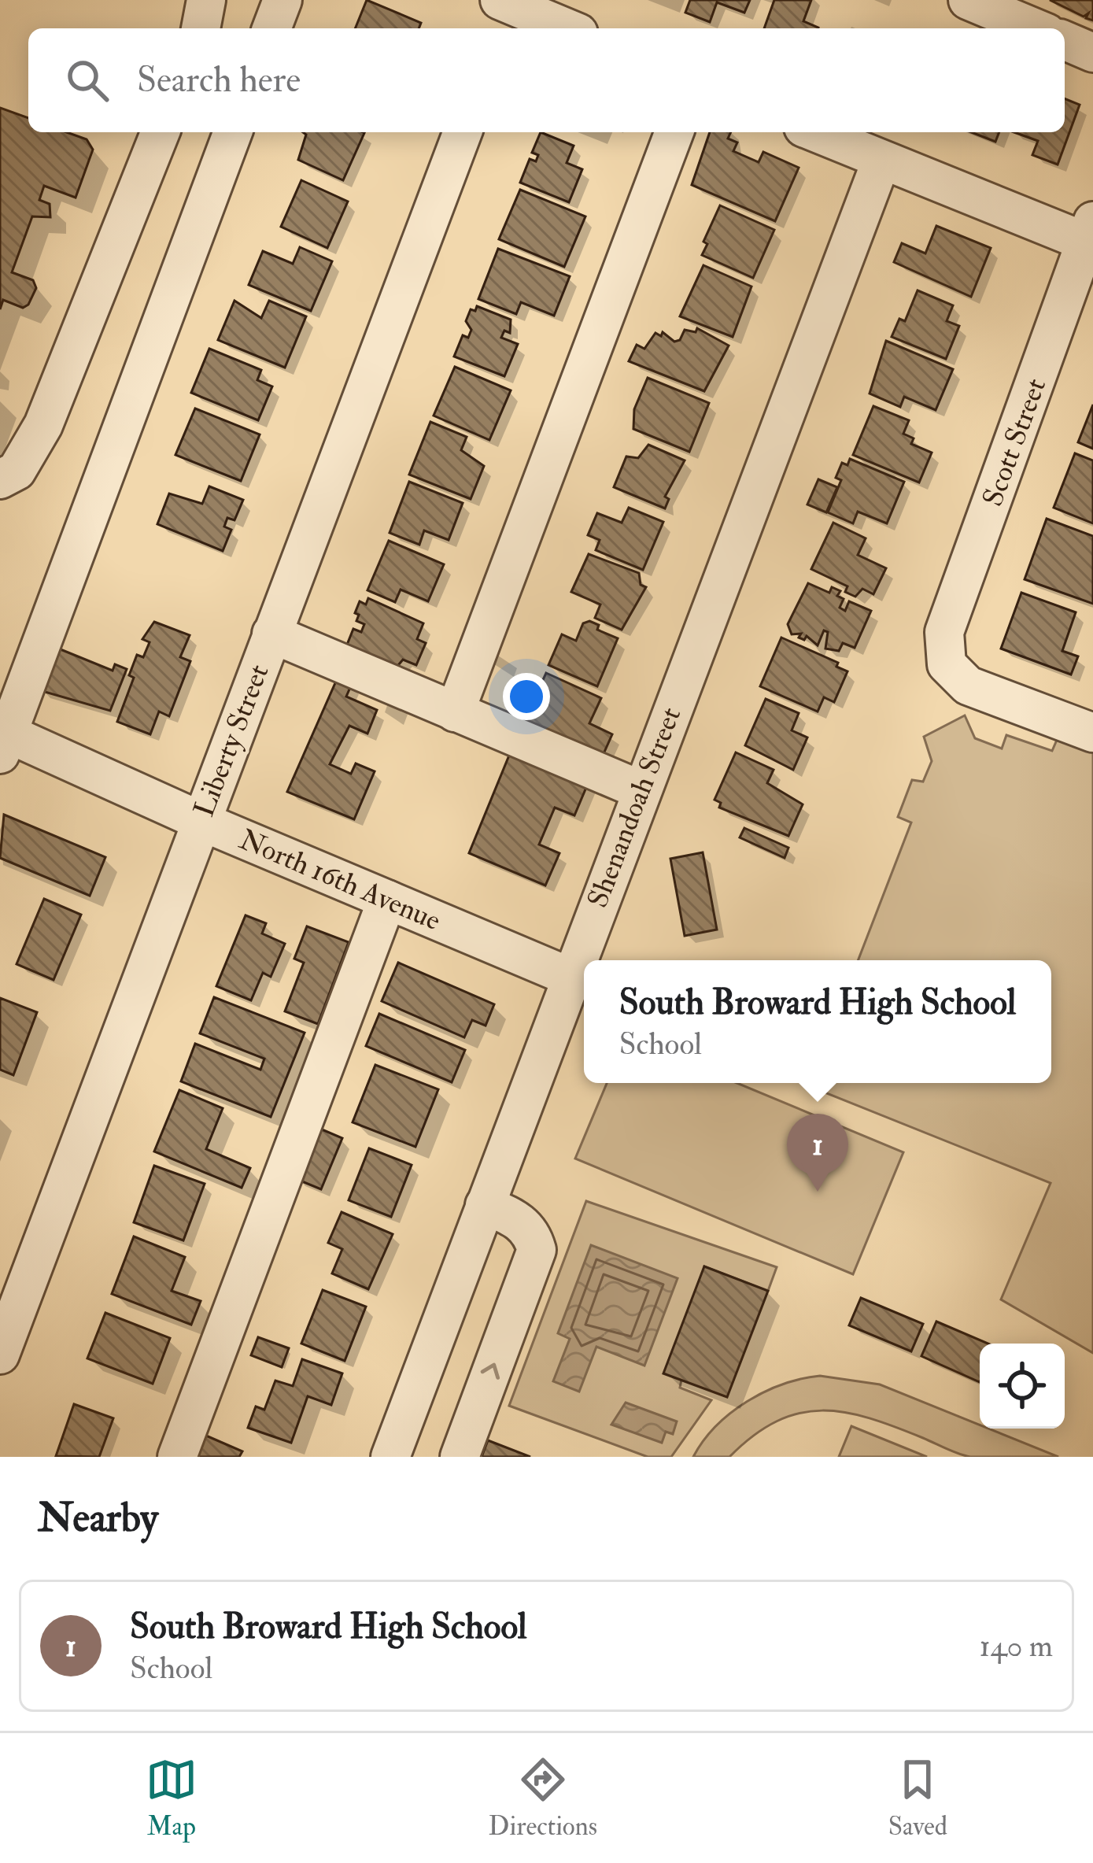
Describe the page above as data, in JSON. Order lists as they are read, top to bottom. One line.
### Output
{"streets":{"street":["Scott Street","Liberty Street","Shenandoah Street","North 16th Avenue"]},"crossings":[["Liberty Street","North 16th Avenue"],["Shenandoah Street","North 16th Avenue"]],"page":{"search":"Search here","popup":["South Broward High School","School"],"pins":"1","heading":"Nearby","list":[{"mark":"1","name":"South Broward High School","note":"School","value":"140 m"}],"nav":["Map","Directions","Saved"]}}
